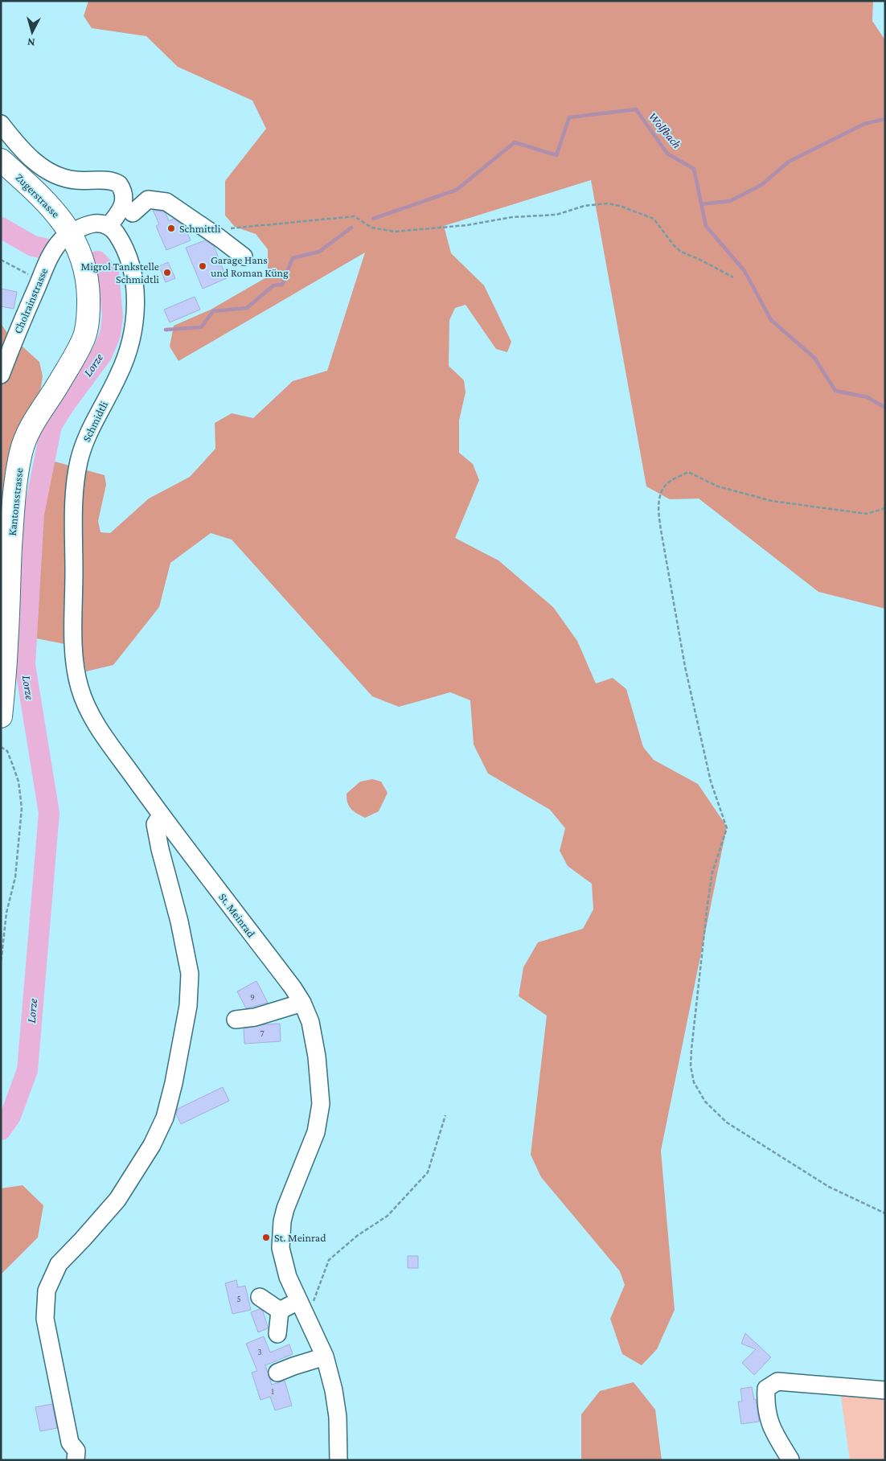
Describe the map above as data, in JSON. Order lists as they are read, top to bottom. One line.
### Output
{"streets":{"main road":["Zugerstrasse","Kantonsstrasse"],"street":["Cholrainstrasse","Schmidtli","St. Meinrad"]},"crossings":[["Zugerstrasse","Cholrainstrasse"],["Zugerstrasse","Kantonsstrasse"],["Cholrainstrasse","Kantonsstrasse"],["Schmidtli","St. Meinrad"]],"water":["Wolfbach","Lorze"],"places":["Schmittli","Garage Hans und Roman Küng","Migrol Tankstelle Schmidtli","St. Meinrad"],"house_numbers":["9","7","5","3","1"],"north":"bottom"}
